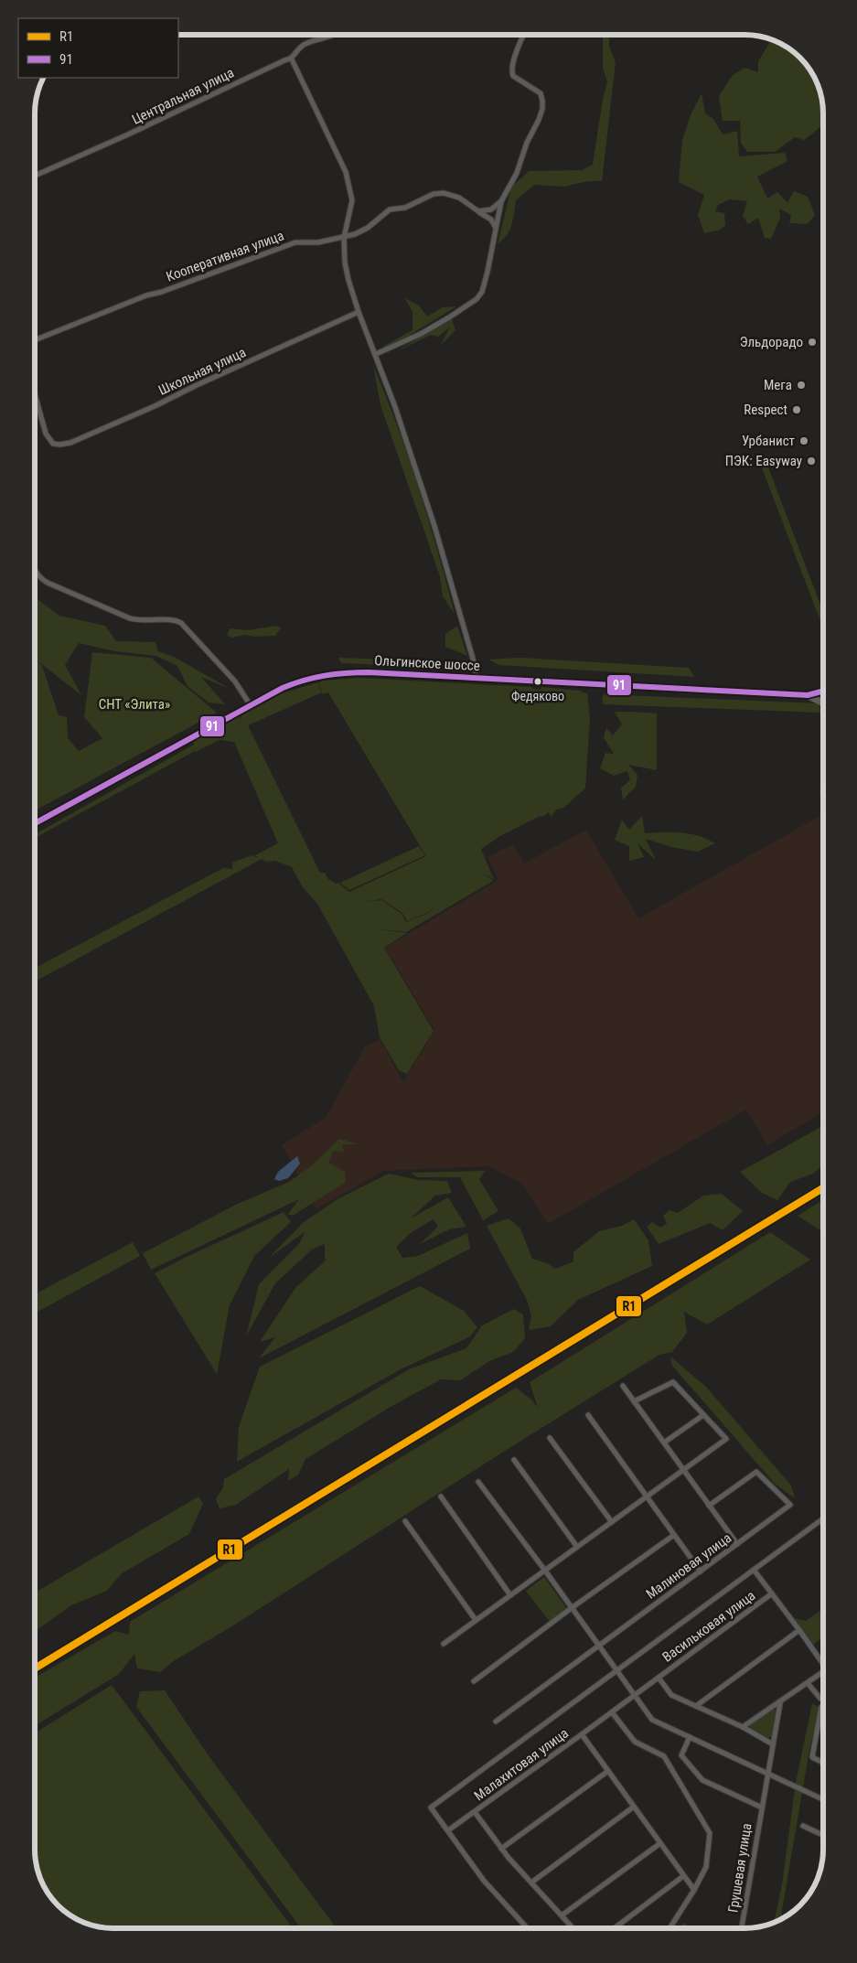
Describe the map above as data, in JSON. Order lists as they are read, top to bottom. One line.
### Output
{"streets":{"main road":["Ольгинское шоссе"],"street":["Центральная улица","Кооперативная улица","Школьная улица","Малиновая улица","Васильковая улица","Малахитовая улица","Грушевая улица"]},"crossings":[["Кооперативная улица","Школьная улица"],["Васильковая улица","Малахитовая улица"],["Васильковая улица","Грушевая улица"]],"parks":["СНТ «Элита»"],"places":["Эльдорадо","Мега","Respect","Урбанист","ПЭК: Easyway","Федяково"],"lines":["transit line 91","transit line R1"],"legend":["R1","91"]}
